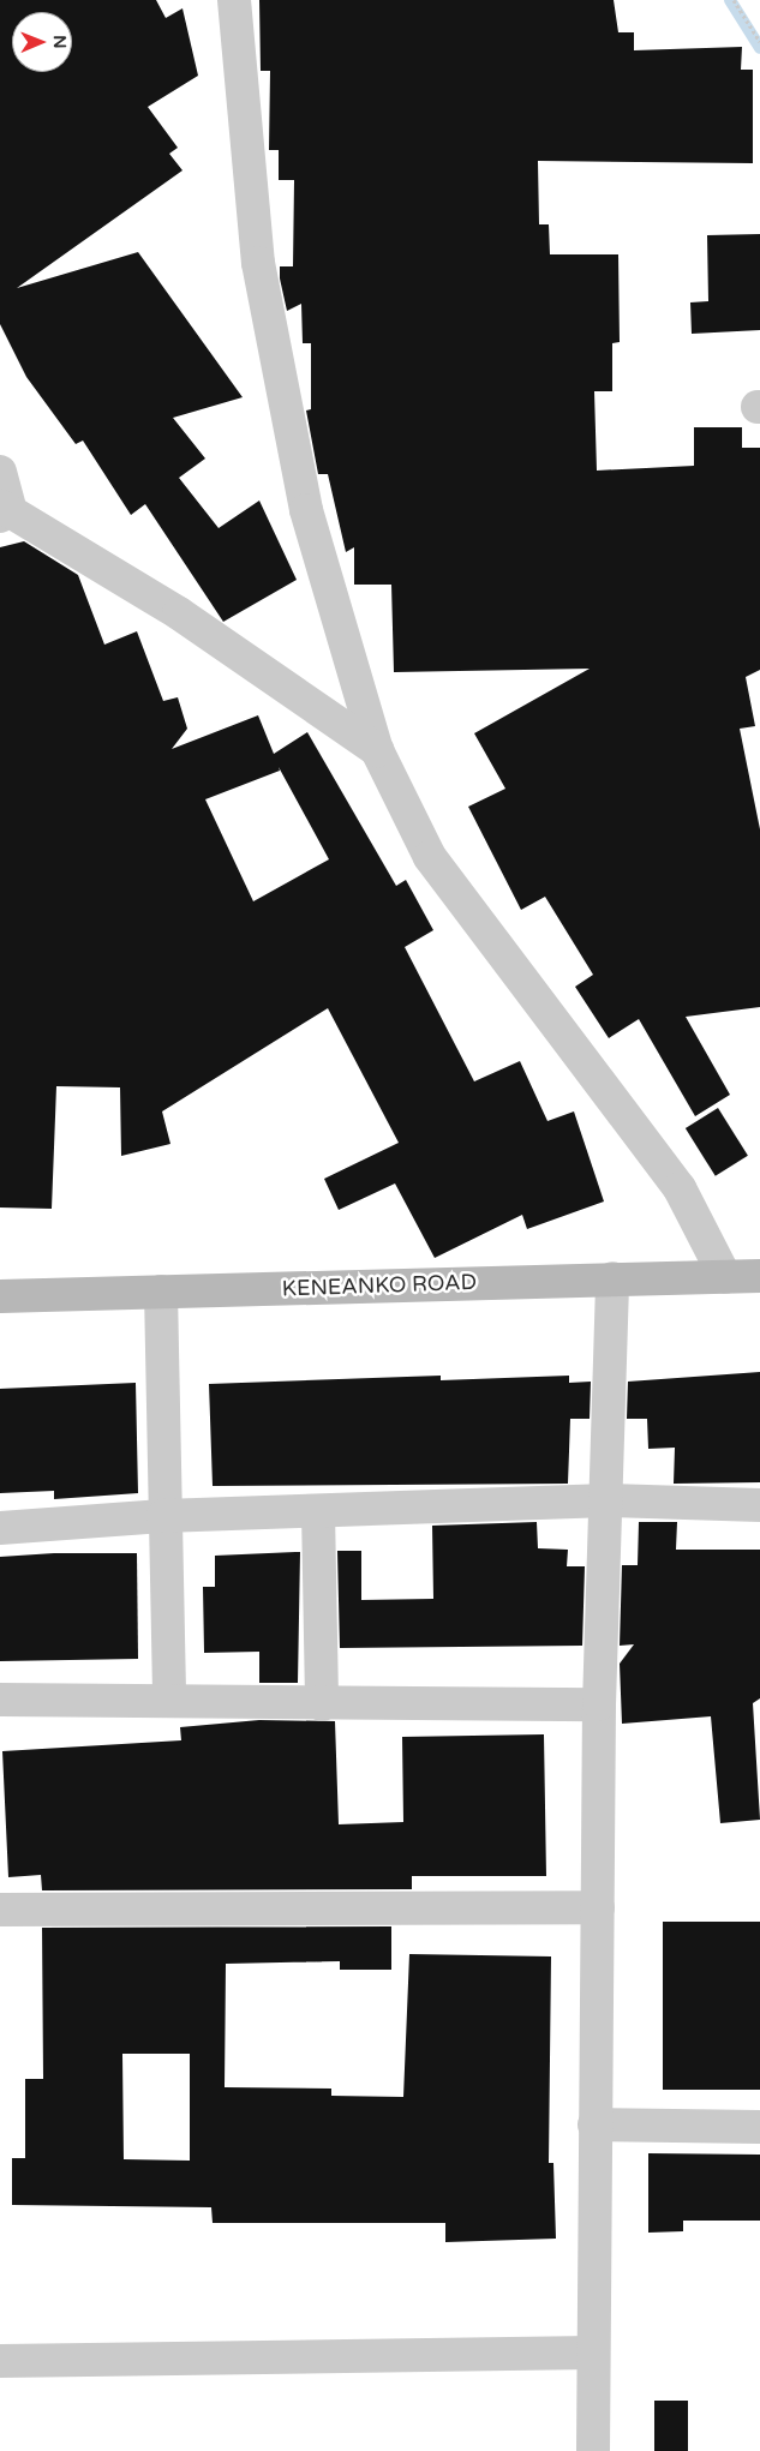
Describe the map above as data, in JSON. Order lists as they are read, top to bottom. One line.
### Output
{"streets":{"street":["KENEANKO ROAD"]},"north":"right"}
